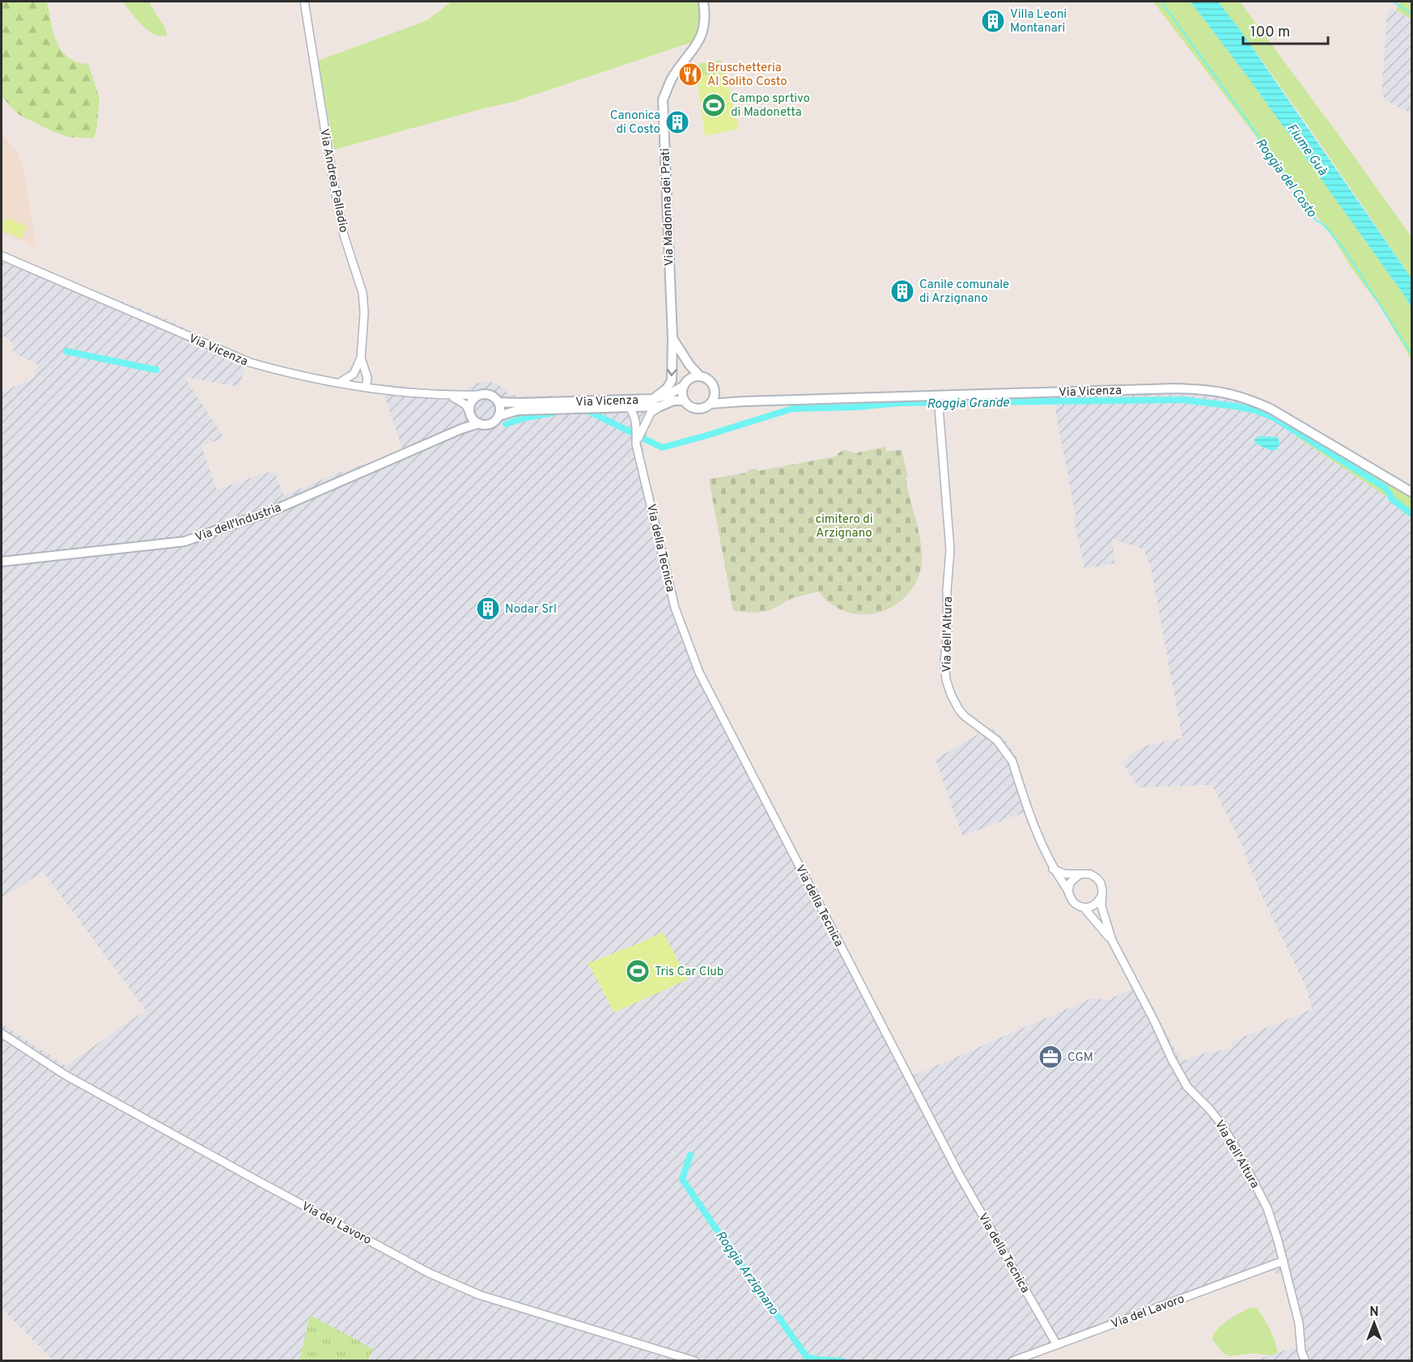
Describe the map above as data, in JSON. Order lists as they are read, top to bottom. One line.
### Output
{"streets":{"main road":["Via Madonna dei Prati","Via Vicenza","Via dell'Industria"],"street":["Via Andrea Palladio","Via della Tecnica","Via dell'Altura","Via del Lavoro"]},"crossings":[["Via Madonna dei Prati","Via Vicenza"],["Via Vicenza","Via dell'Industria"],["Via Vicenza","Via della Tecnica"],["Via Vicenza","Via dell'Altura"],["Via della Tecnica","Via del Lavoro"],["Via dell'Altura","Via del Lavoro"]],"water":["Fiume Guà","Roggia del Costo","Roggia Grande","Roggia Arzignano"],"parks":["cimitero di Arzignano"],"places":{"building":["Villa Leoni Montanari","Canonica di Costo","Canile comunale di Arzignano","Nodar Srl"],"restaurant":["Bruschetteria Al Solito Costo"],"sports":["Campo sprtivo di Madonetta","Tris Car Club"],"office":["CGM"]},"scale_bar":"100 m","north":"top"}
